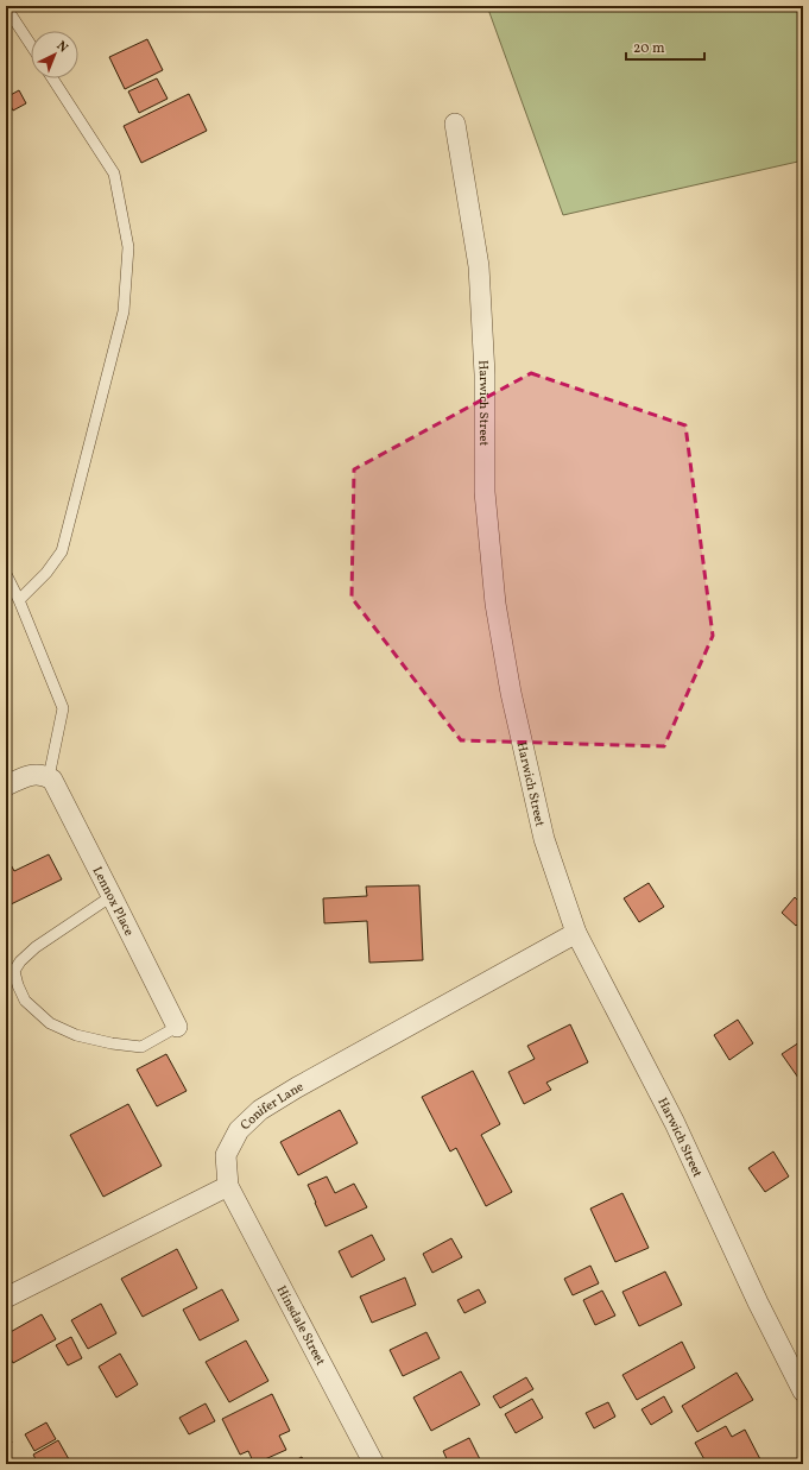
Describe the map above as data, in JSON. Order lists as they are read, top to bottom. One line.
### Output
{"streets":{"street":["Harwich Street","Lennox Place","Conifer Lane","Hinsdale Street"]},"crossings":[["Harwich Street","Conifer Lane"],["Conifer Lane","Hinsdale Street"]],"scale_bar":"20 m","north":"top right"}
